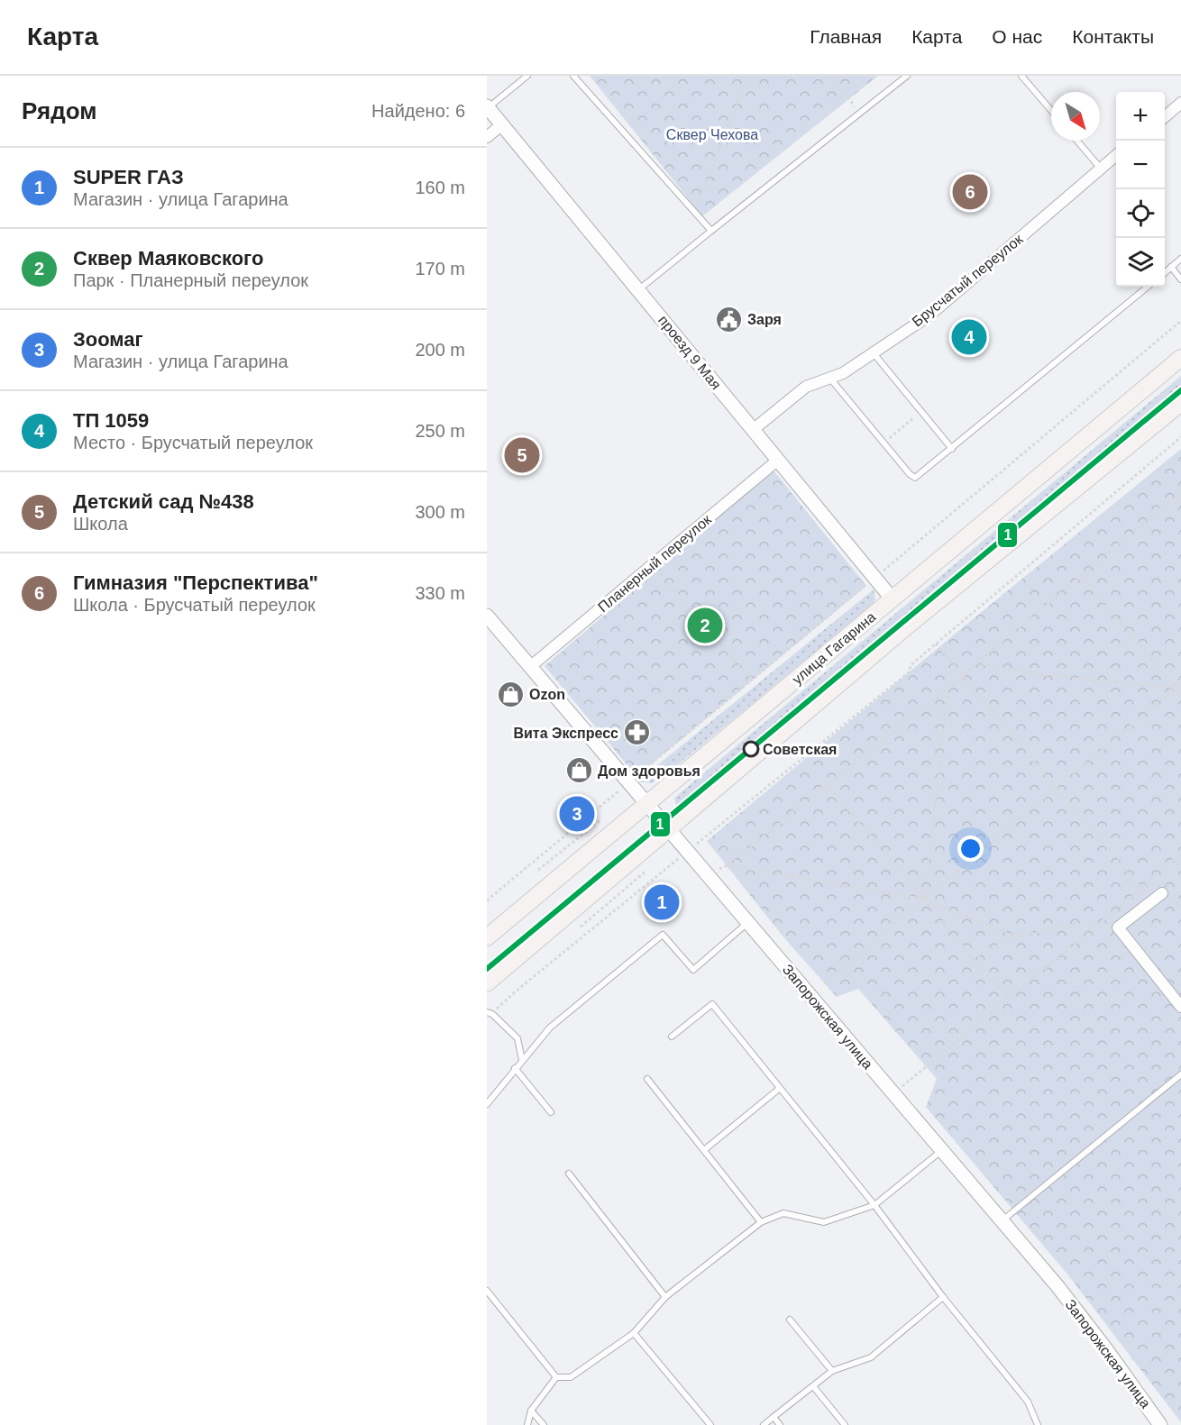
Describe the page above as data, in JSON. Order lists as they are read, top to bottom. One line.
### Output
{"streets":{"main road":["улица Гагарина"],"street":["Брусчатый переулок","проезд 9 Мая","Планерный переулок","Запорожская улица"]},"crossings":[["Брусчатый переулок","проезд 9 Мая"],["проезд 9 Мая","Планерный переулок"],["проезд 9 Мая","улица Гагарина"],["Планерный переулок","Запорожская улица"],["улица Гагарина","Запорожская улица"]],"parks":["Сквер Чехова"],"places":{"public building":["Заря"],"shop":["Ozon","Дом здоровья"],"pharmacy":["Вита Экспресс"],"other":["Советская"]},"lines":["transit line 1"],"north":"bottom right","page":{"header":"Карта","nav":["Главная","Карта","О нас","Контакты"],"heading":["Рядом","Найдено: 6"],"map_buttons":["+","−"],"list":[{"mark":"1","name":"SUPER ГАЗ","note":"Магазин · улица Гагарина","value":"160 m"},{"mark":"2","name":"Сквер Маяковского","note":"Парк · Планерный переулок","value":"170 m"},{"mark":"3","name":"Зоомаг","note":"Магазин · улица Гагарина","value":"200 m"},{"mark":"4","name":"ТП 1059","note":"Место · Брусчатый переулок","value":"250 m"},{"mark":"5","name":"Детский сад №438","note":"Школа","value":"300 m"},{"mark":"6","name":"Гимназия \"Перспектива\"","note":"Школа · Брусчатый переулок","value":"330 m"}],"pins":["6","4","5","2","3","1"]}}
